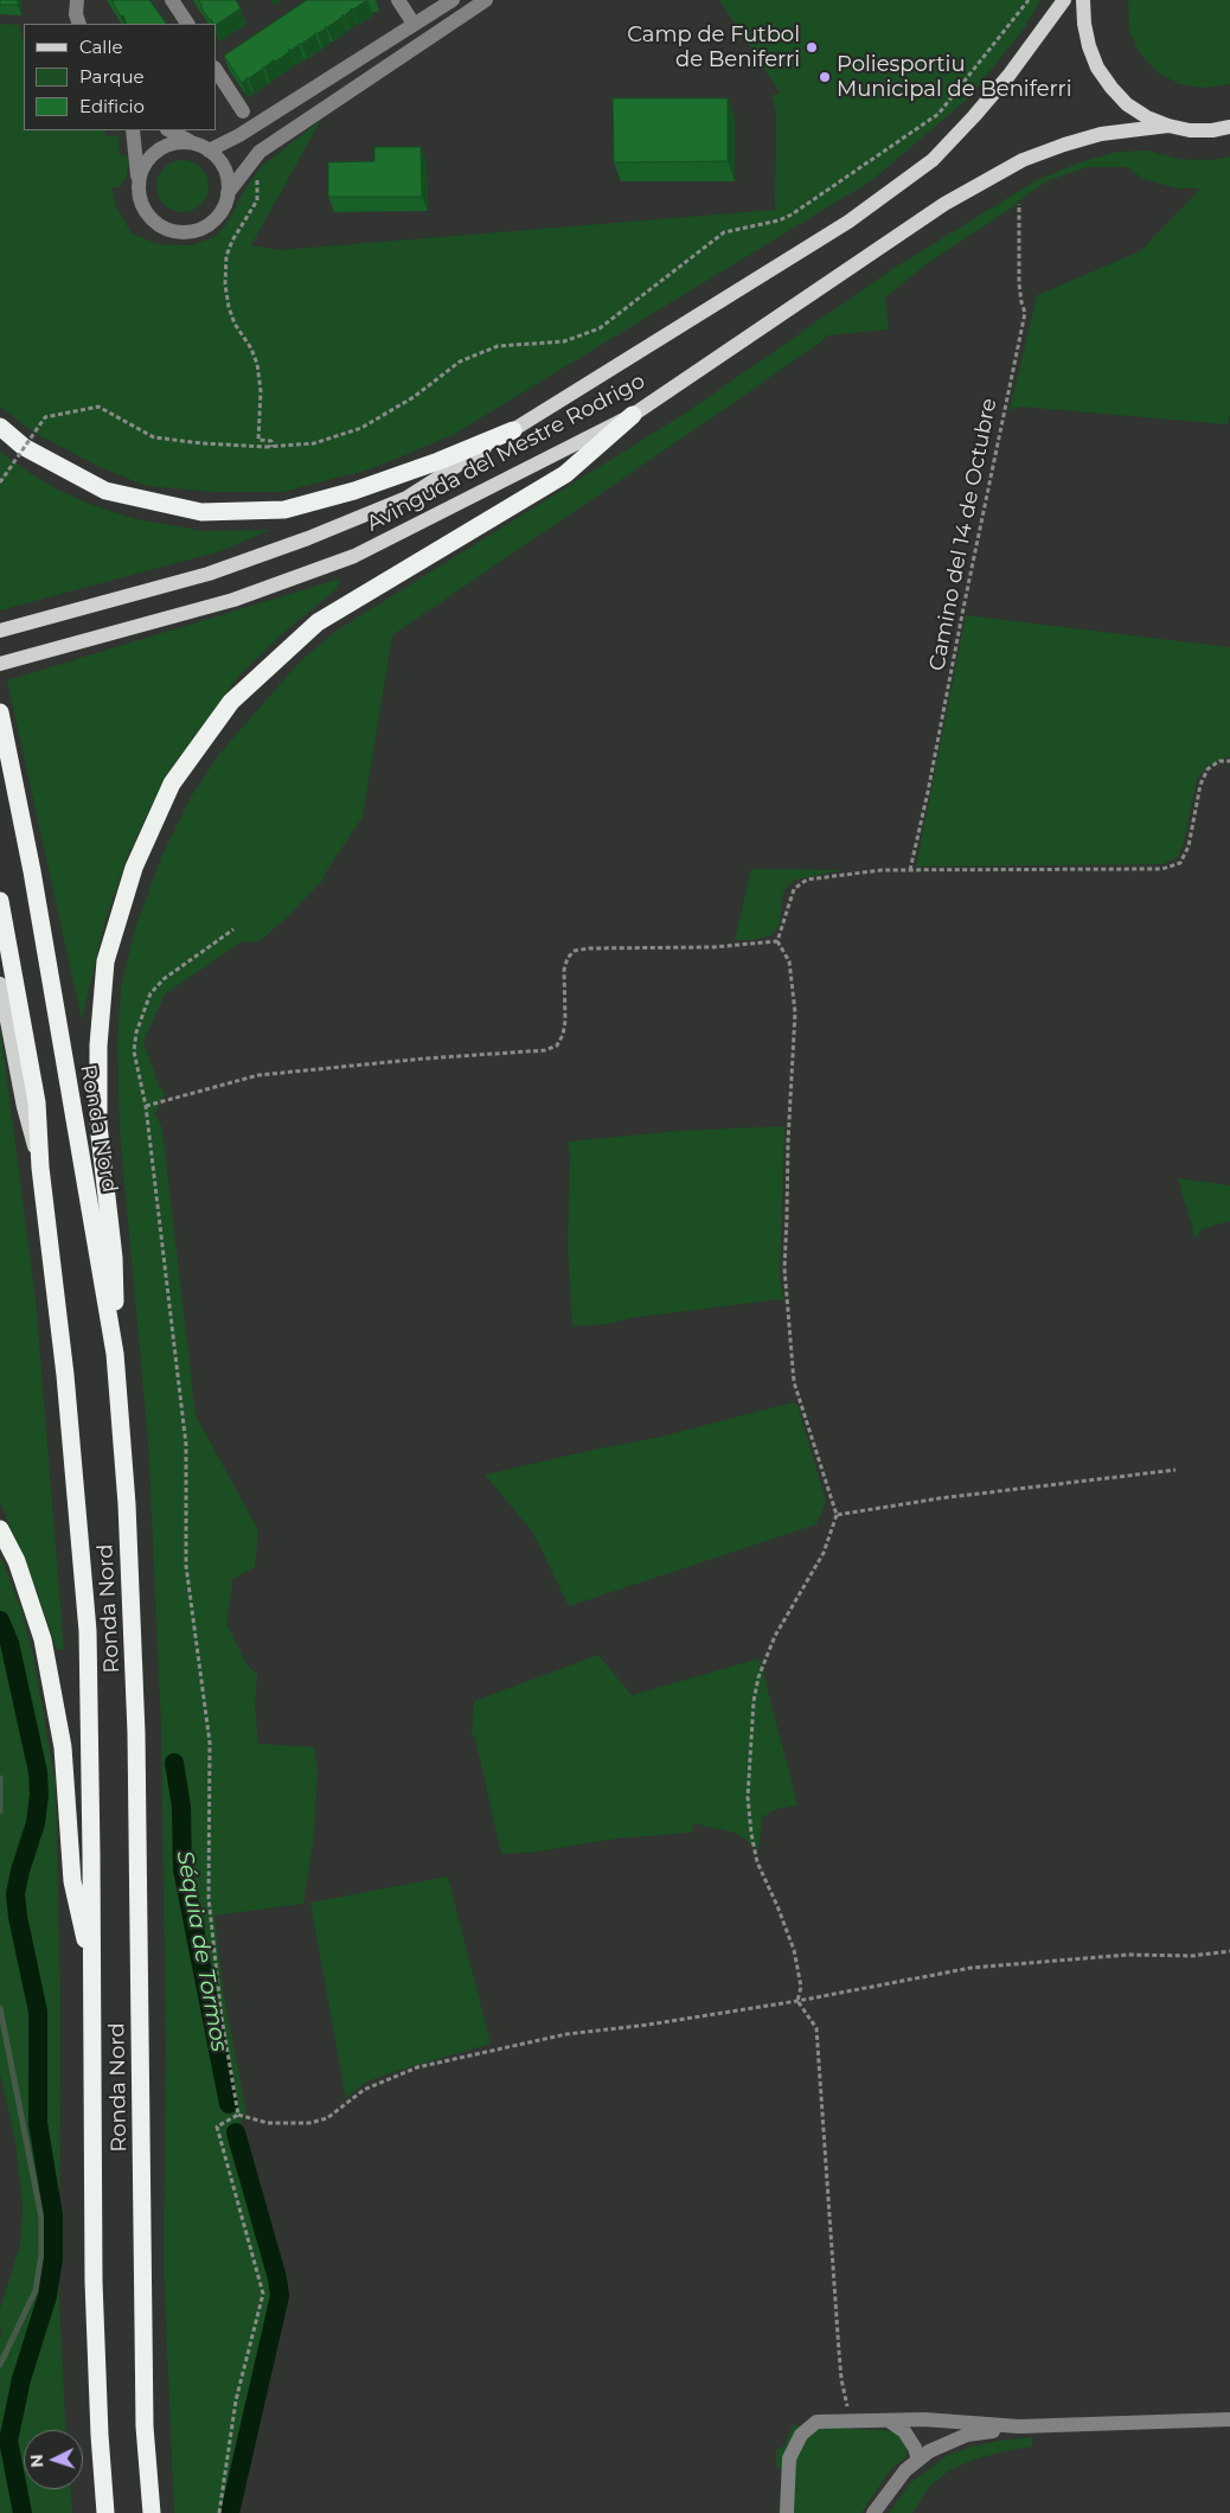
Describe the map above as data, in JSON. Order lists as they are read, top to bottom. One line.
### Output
{"streets":{"highway":["Ronda Nord"],"main road":["Avinguda del Mestre Rodrigo"],"path":["Camino del 14 de Octubre"]},"water":["Séquia de Tormos"],"places":["Camp de Futbol de Beniferri","Poliesportiu Municipal de Beniferri"],"legend":["Calle","Parque","Edificio"],"north":"left"}
